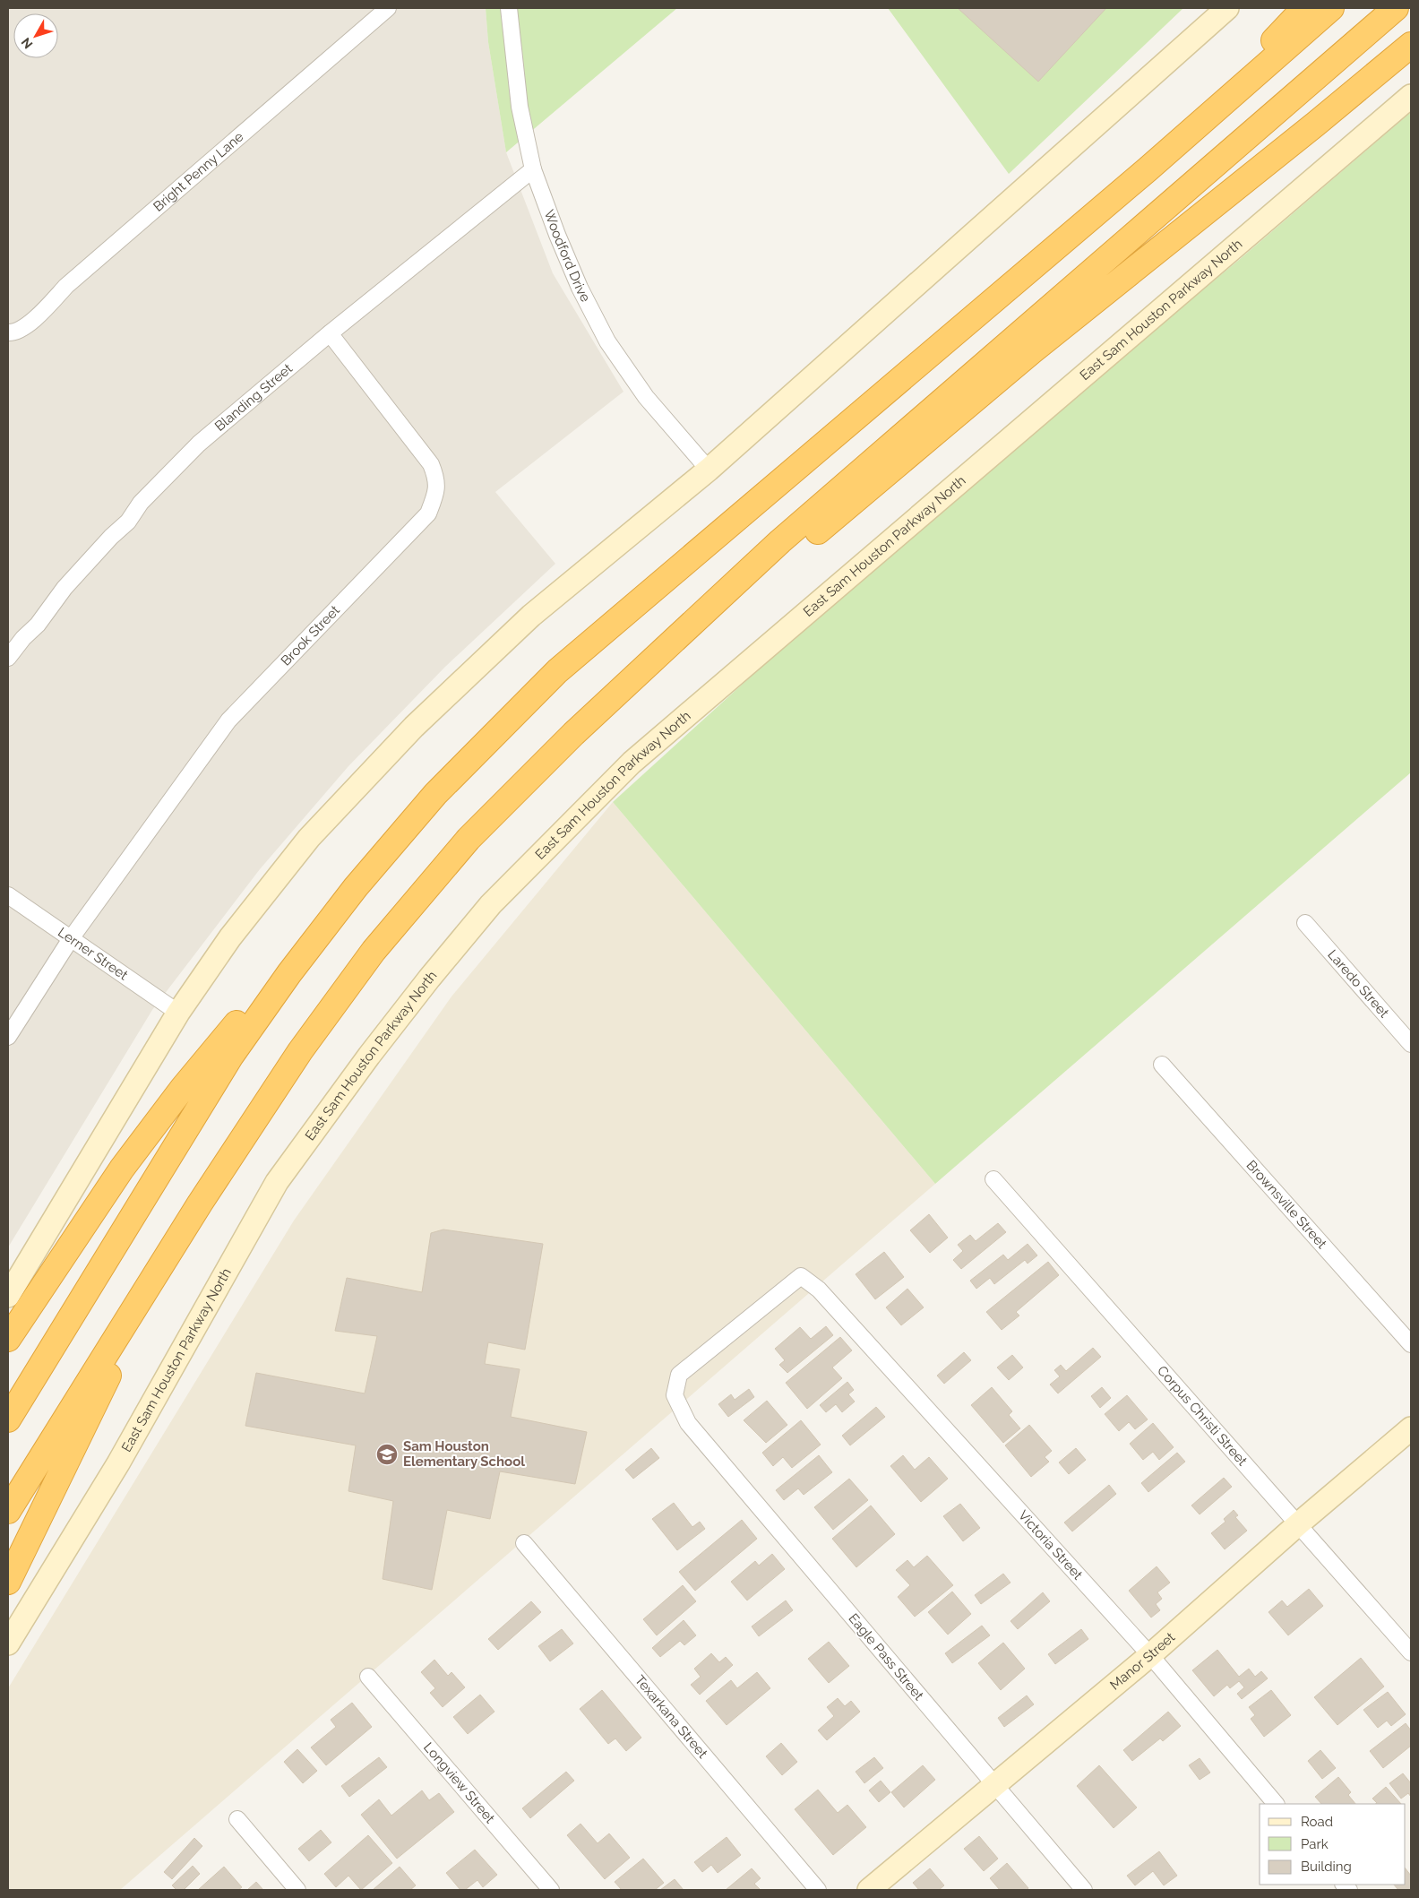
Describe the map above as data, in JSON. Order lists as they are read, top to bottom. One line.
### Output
{"streets":{"main road":["East Sam Houston Parkway North","Manor Street"],"street":["Bright Penny Lane","Woodford Drive","Blanding Street","Brook Street","Lerner Street","Laredo Street","Brownsville Street","Corpus Christi Street","Victoria Street","Eagle Pass Street","Texarkana Street","Longview Street"]},"crossings":[["Woodford Drive","Blanding Street"],["Blanding Street","Brook Street"],["Brook Street","Lerner Street"],["Corpus Christi Street","Manor Street"],["Victoria Street","Eagle Pass Street"],["Victoria Street","Manor Street"],["Eagle Pass Street","Manor Street"]],"places":{"school or university":["Sam Houston Elementary School"]},"legend":["Road","Park","Building"],"north":"bottom left"}
